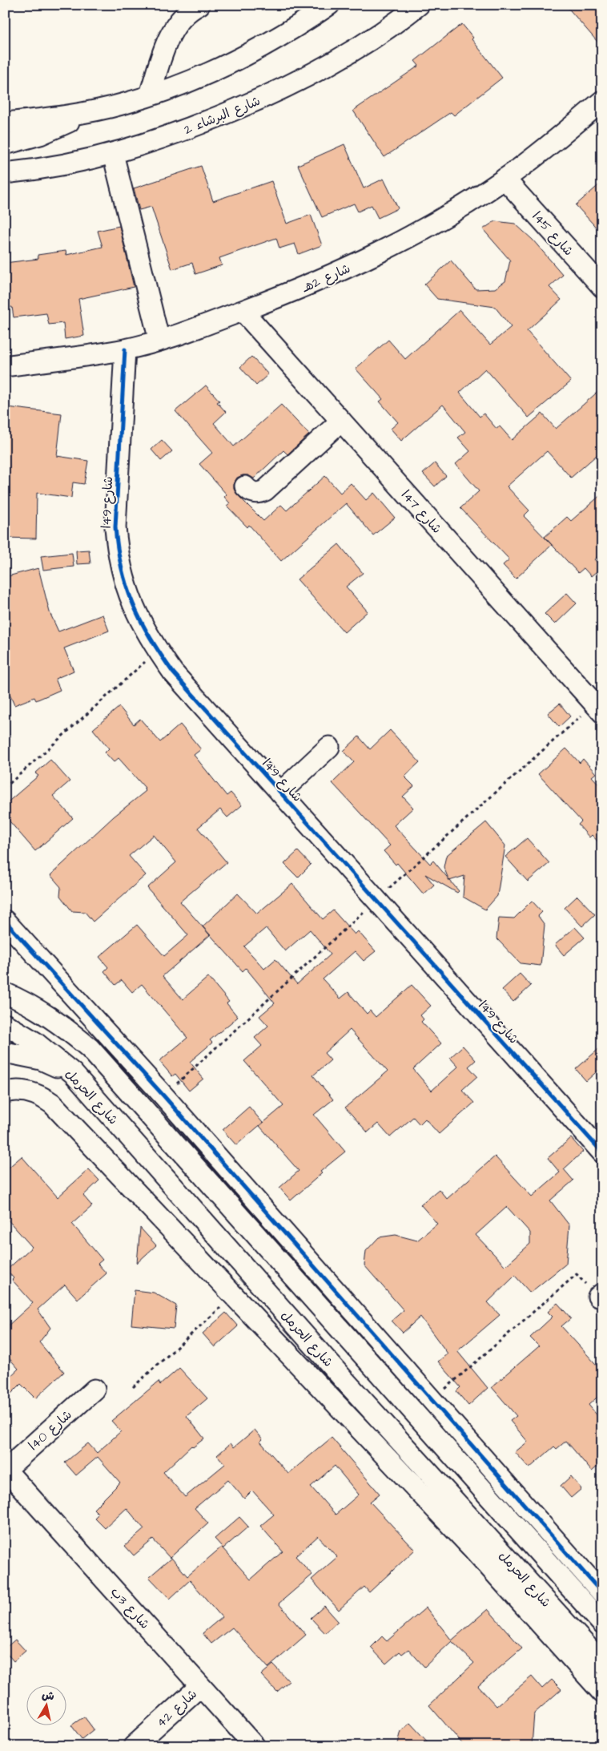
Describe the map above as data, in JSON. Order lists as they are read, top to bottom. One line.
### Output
{"streets":{"street":["شارع البرشاء 2","شارع 45ا","شارع 2هـ","شارع 49ا","شارع 47ا","شارع الحرمل","شارع 40ا","شارع 3ب","شارع 42"]},"crossings":[["شارع 45ا","شارع 2هـ"],["شارع 2هـ","شارع 49ا"],["شارع 2هـ","شارع 47ا"],["شارع 40ا","شارع 3ب"],["شارع 3ب","شارع 42"]],"north":"top"}
